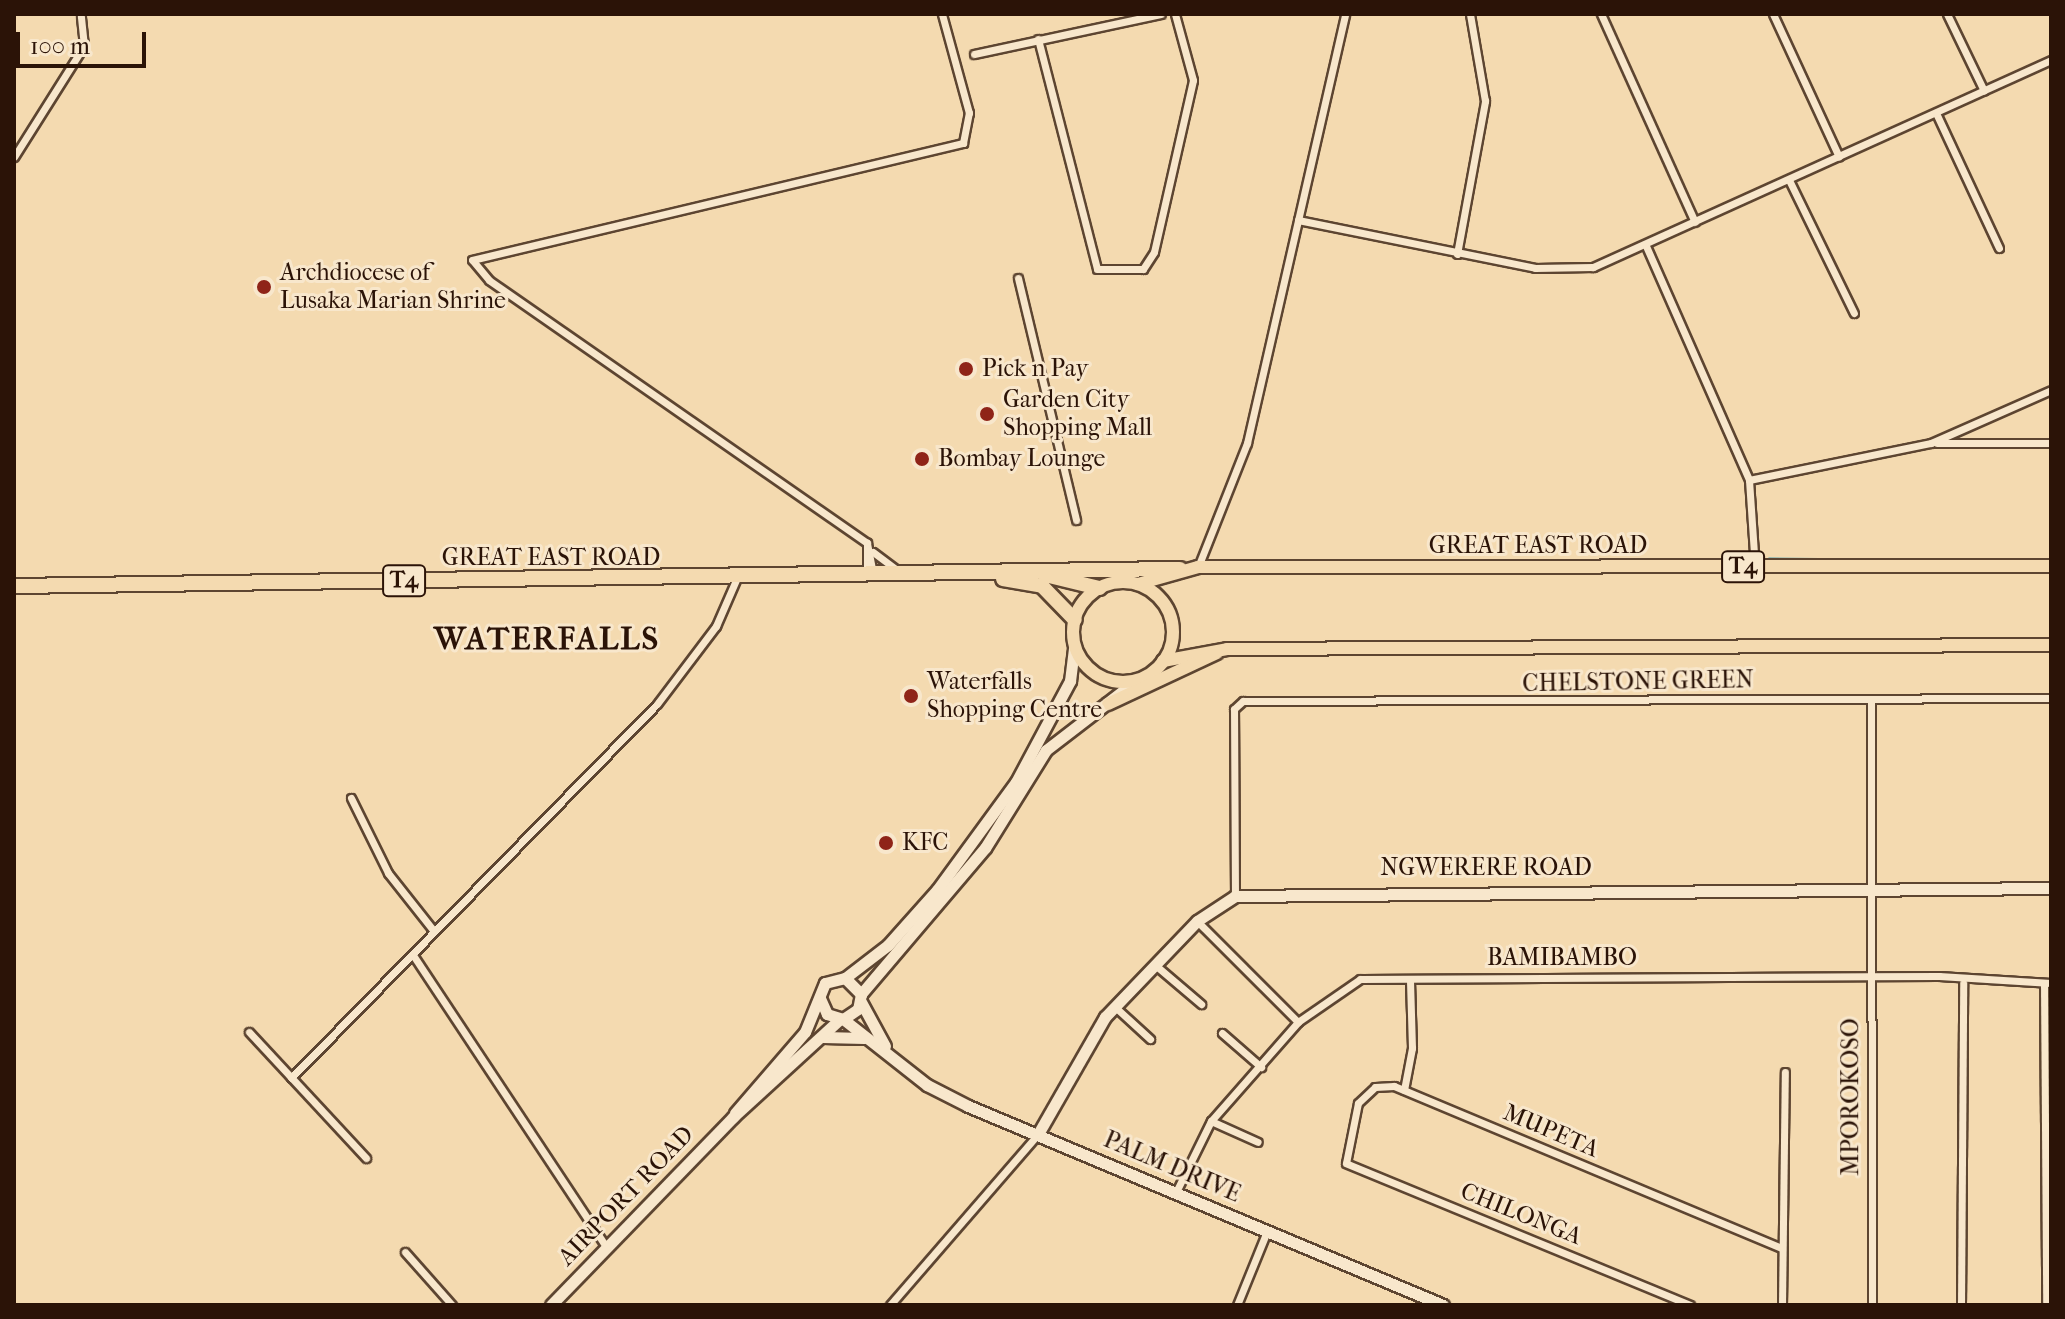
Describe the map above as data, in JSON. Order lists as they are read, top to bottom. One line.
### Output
{"streets":{"highway":["GREAT EAST ROAD","T4"],"street":["CHELSTONE GREEN","NGWERERE ROAD","BAMIBAMBO","MPOROKOSO","MUPETA","PALM DRIVE","AIRPORT ROAD","CHILONGA"]},"crossings":[["GREAT EAST ROAD","T4"],["CHELSTONE GREEN","NGWERERE ROAD"],["CHELSTONE GREEN","MPOROKOSO"],["NGWERERE ROAD","MPOROKOSO"],["BAMIBAMBO","MPOROKOSO"],["BAMIBAMBO","PALM DRIVE"],["MUPETA","CHILONGA"],["PALM DRIVE","AIRPORT ROAD"]],"districts":["WATERFALLS"],"places":["Archdiocese of Lusaka Marian Shrine","Pick n Pay","Garden City Shopping Mall","Bombay Lounge","Waterfalls Shopping Centre","KFC"],"scale_bar":"100 m"}
